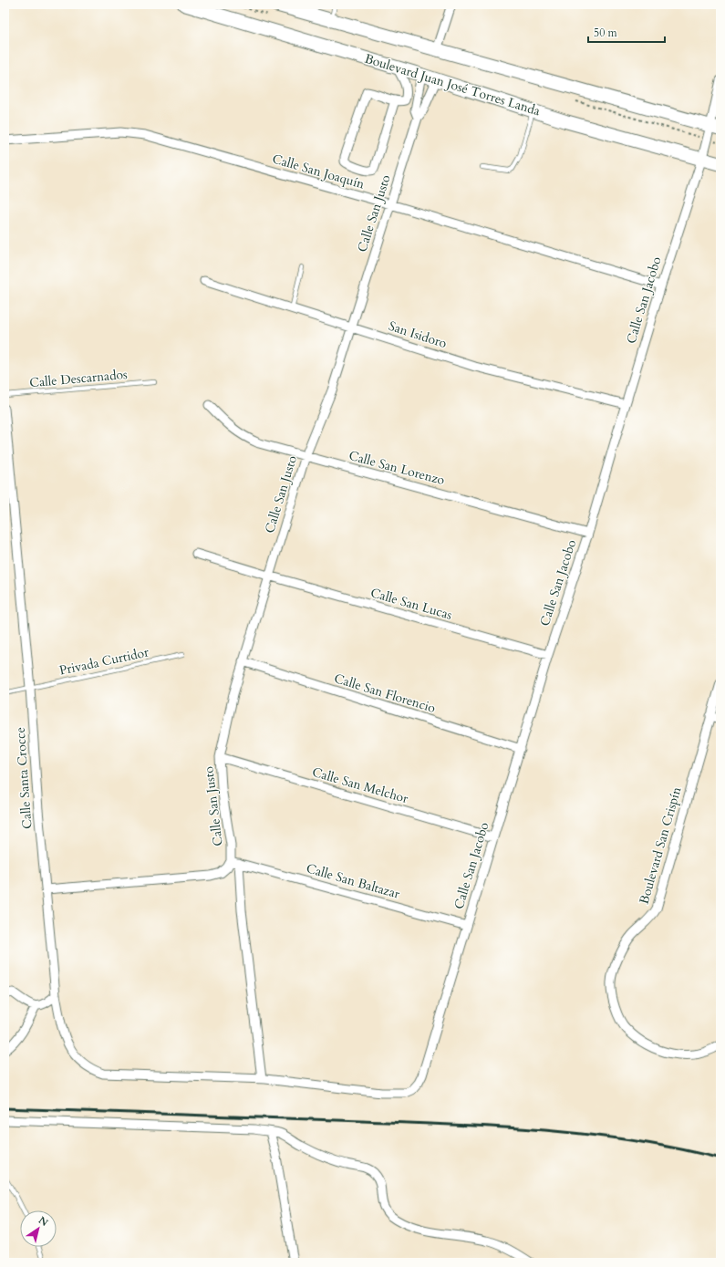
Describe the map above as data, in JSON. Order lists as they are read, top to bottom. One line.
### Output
{"streets":{"main road":["Boulevard Juan José Torres Landa"],"street":["Calle San Joaquín","Calle San Justo","Calle San Jacobo","San Isidoro","Calle San Lorenzo","Calle San Lucas","Calle San Florencio","Calle Santa Crocce","Calle San Melchor","Boulevard San Crispín","Calle San Baltazar"],"lane":["Calle Descarnados","Privada Curtidor"]},"crossings":[["Boulevard Juan José Torres Landa","Calle San Justo"],["Boulevard Juan José Torres Landa","Calle San Jacobo"],["Calle San Joaquín","Calle San Justo"],["Calle San Joaquín","Calle San Jacobo"],["Calle San Justo","San Isidoro"],["Calle San Justo","Calle San Lorenzo"],["Calle San Justo","Calle San Lucas"],["Calle San Justo","Calle San Florencio"],["Calle San Justo","Calle Santa Crocce"],["Calle San Justo","Calle San Melchor"],["Calle San Justo","Calle San Baltazar"],["Calle San Jacobo","San Isidoro"],["Calle San Jacobo","Calle San Lorenzo"],["Calle San Jacobo","Calle San Lucas"],["Calle San Jacobo","Calle San Florencio"],["Calle San Jacobo","Calle Santa Crocce"],["Calle San Jacobo","Calle San Melchor"],["Calle San Jacobo","Calle San Baltazar"],["Privada Curtidor","Calle Santa Crocce"]],"scale_bar":"50 m","north":"top right"}
